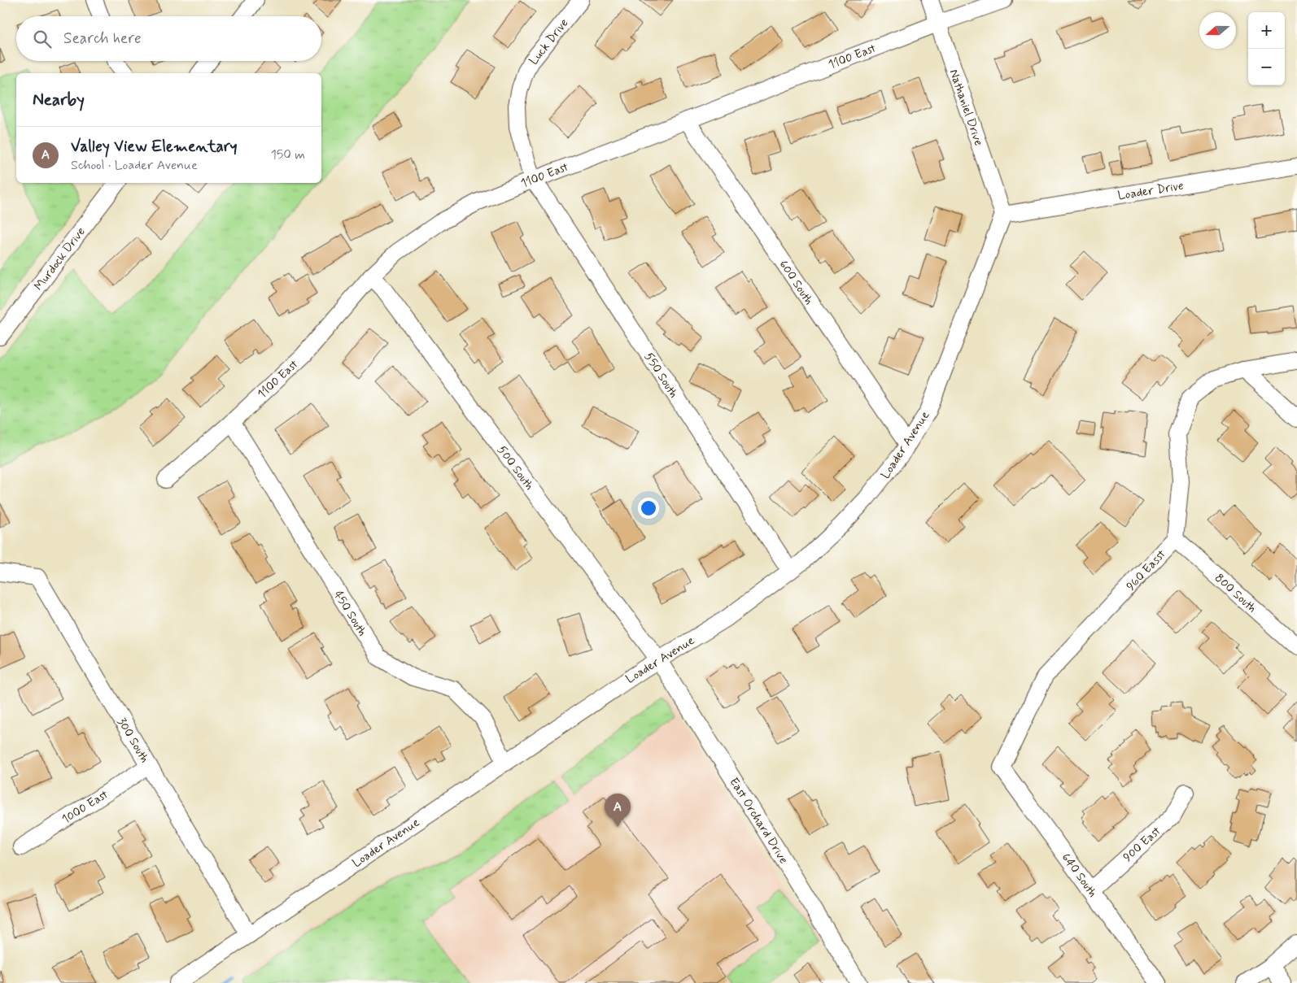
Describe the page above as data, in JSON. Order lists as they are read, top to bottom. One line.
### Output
{"streets":{"street":["Luck Drive","1100 East","Nathaniel Drive","Loader Drive","Murdock Drive","600 South","550 South","Loader Avenue","500 South","960 Easst","800 South","450 South","300 South","1000 East","East Orchard Drive","900 East","640 South"]},"crossings":[["Luck Drive","1100 East"],["Luck Drive","550 South"],["1100 East","Nathaniel Drive"],["1100 East","600 South"],["1100 East","550 South"],["1100 East","500 South"],["1100 East","450 South"],["Nathaniel Drive","Loader Drive"],["Nathaniel Drive","Loader Avenue"],["Loader Drive","Loader Avenue"],["600 South","Loader Avenue"],["550 South","Loader Avenue"],["Loader Avenue","500 South"],["Loader Avenue","450 South"],["Loader Avenue","300 South"],["Loader Avenue","East Orchard Drive"],["500 South","East Orchard Drive"],["960 Easst","800 South"],["960 Easst","640 South"],["300 South","1000 East"],["900 East","640 South"]],"north":"left","page":{"map_buttons":["+","−"],"search":"Search here","heading":"Nearby","list":[{"mark":"A","name":"Valley View Elementary","note":"School · Loader Avenue","value":"150 m"}],"pins":"A"}}
